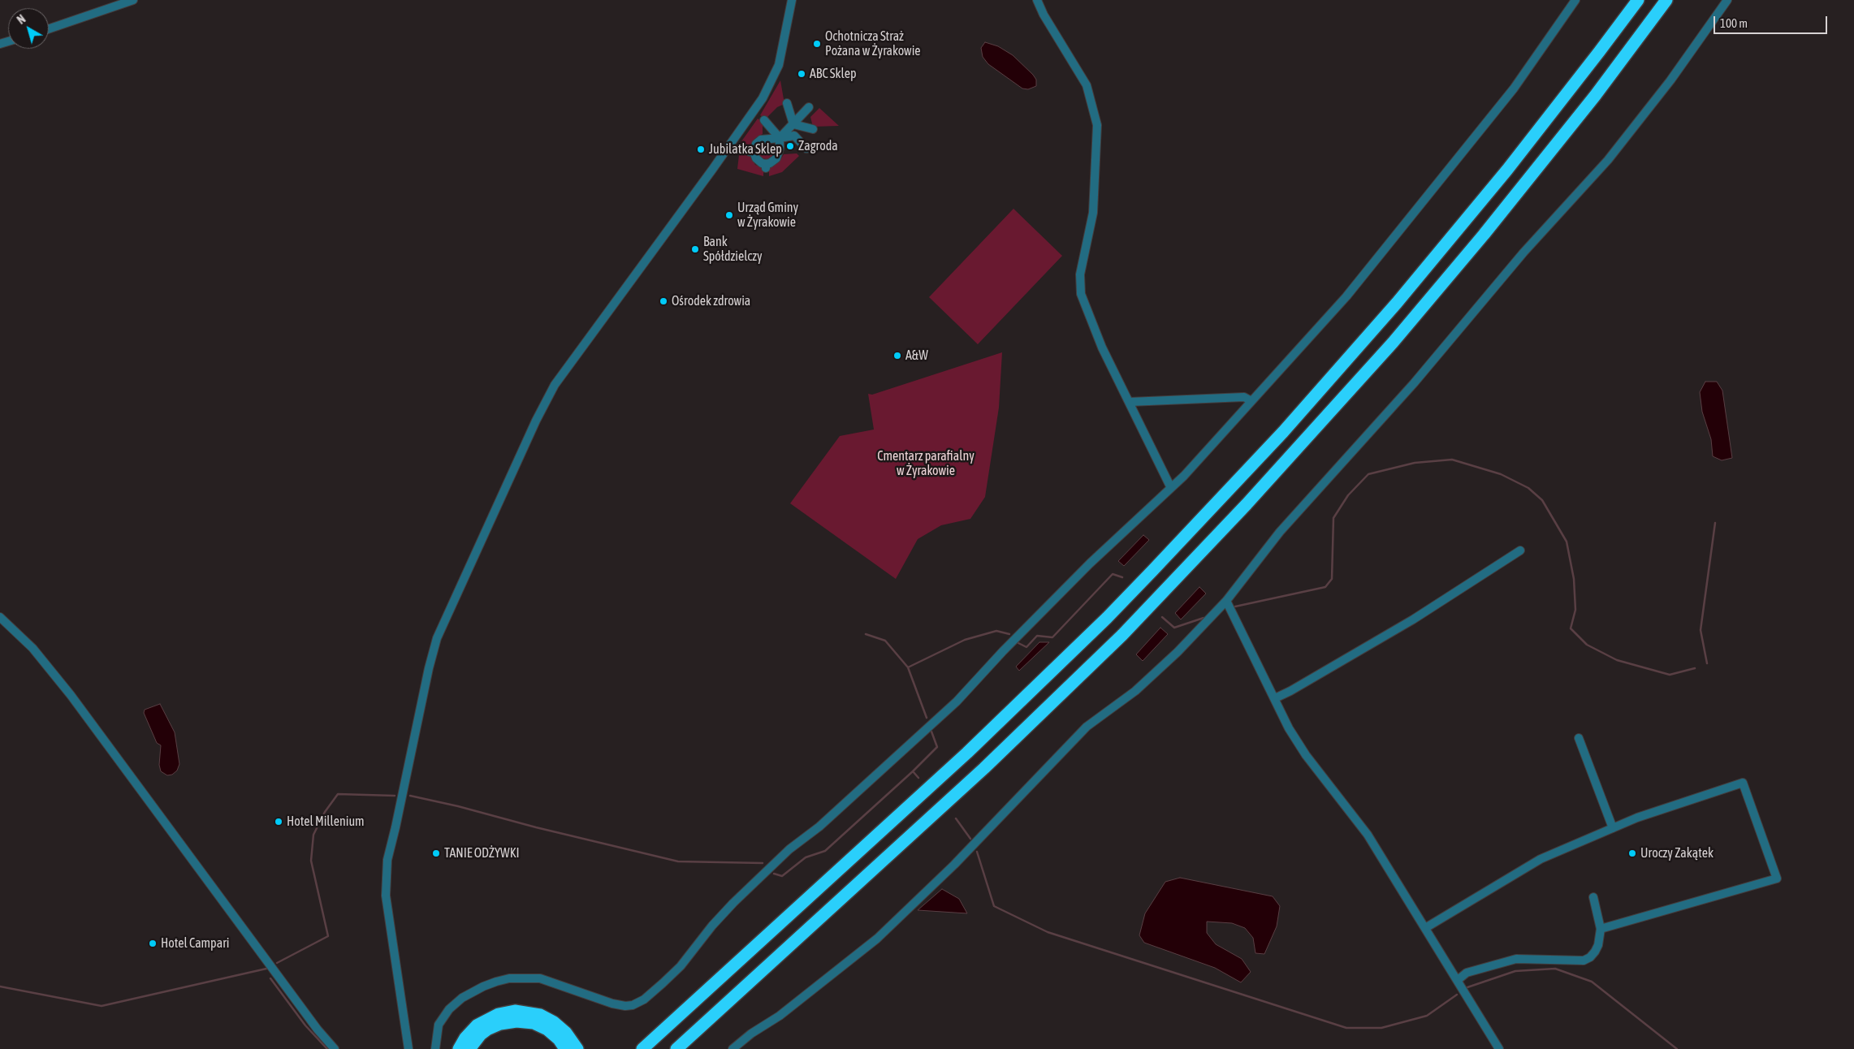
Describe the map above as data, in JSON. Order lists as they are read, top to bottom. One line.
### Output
{"parks":["Cmentarz parafialny w Żyrakowie"],"places":["Ochotnicza Straż Pożana w Żyrakowie","ABC Sklep","Zagroda","Jubilatka Sklep","Urząd Gminy w Żyrakowie","Bank Spółdzielczy","Ośrodek zdrowia","A&W","Hotel Millenium","TANIE ODŻYWKI","Uroczy Zakątek","Hotel Campari"],"scale_bar":"100 m","north":"top left"}
